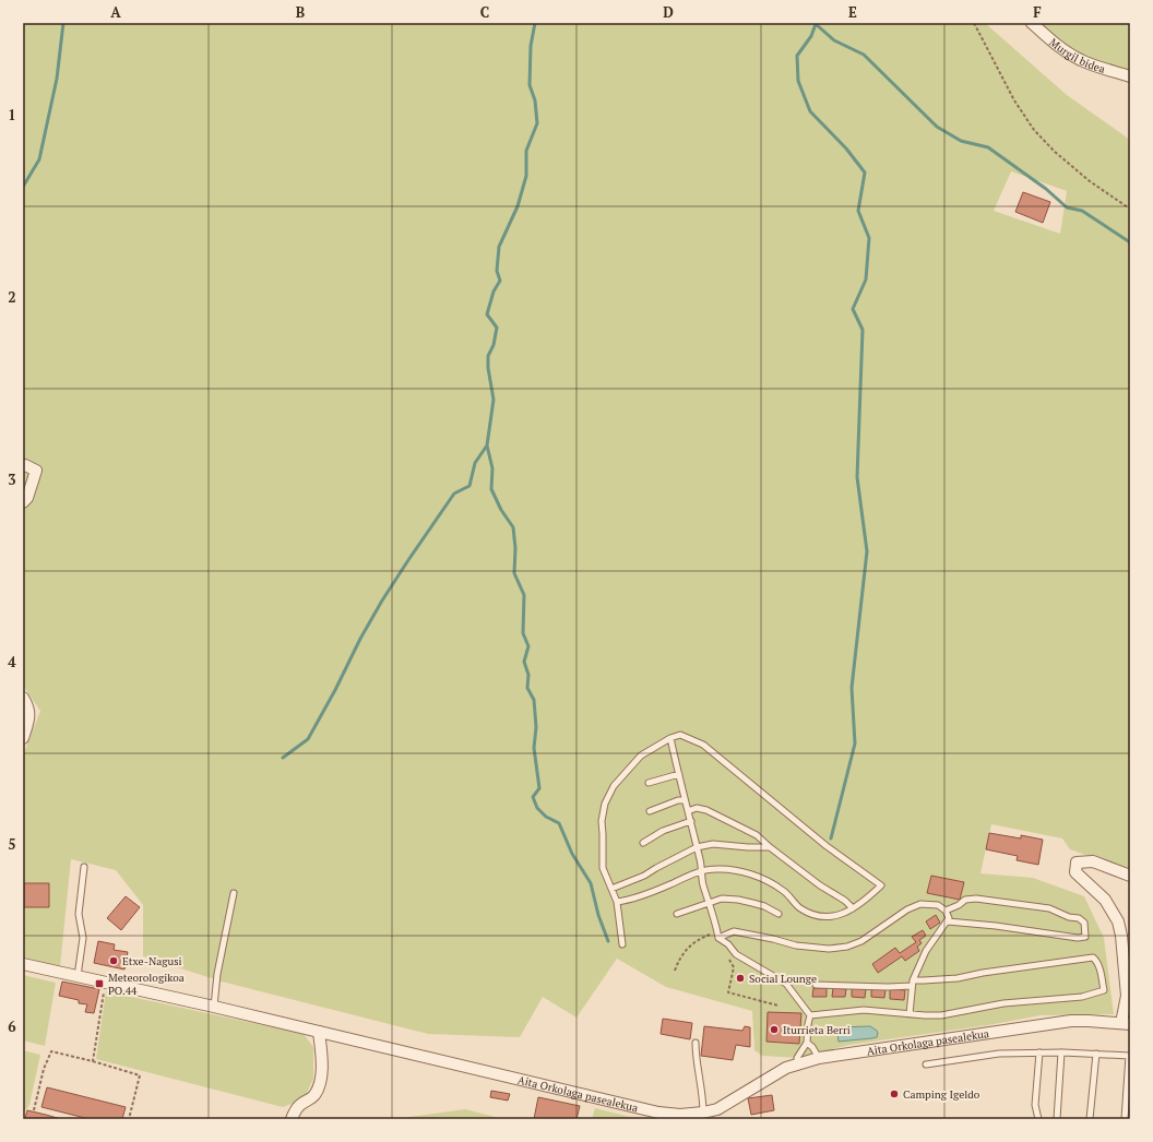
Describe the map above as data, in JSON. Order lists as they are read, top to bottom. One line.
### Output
{"streets":{"street":["Murgil bidea","Aita Orkolaga pasealekua"]},"places":{"other":["Etxe-Nagusi","Social Lounge","Iturrieta Berri","Camping Igeldo"],"transit":["Meteorologikoa PO.44"]},"grid":{"columns":["A","B","C","D","E","F"],"rows":["1","2","3","4","5","6"]}}
